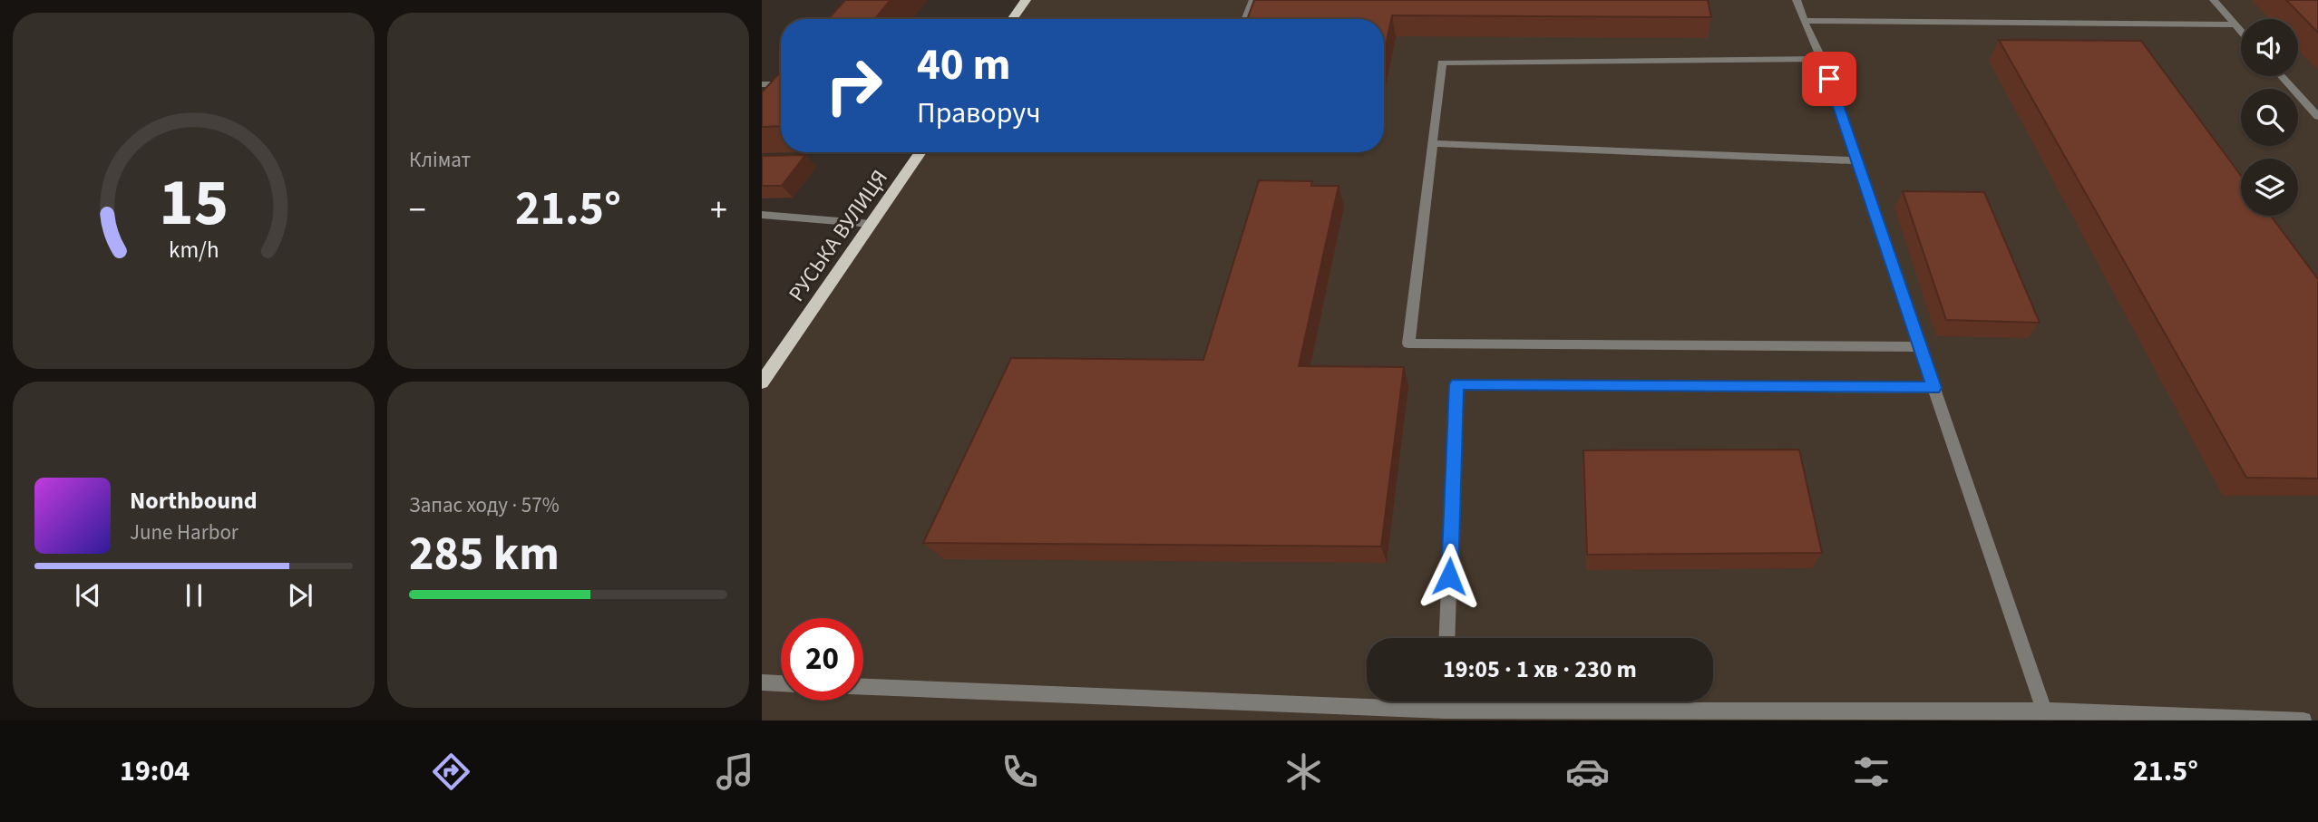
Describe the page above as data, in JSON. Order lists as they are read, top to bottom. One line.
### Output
{"streets":{"main road":["РУСЬКА ВУЛИЦЯ"]},"page":{"tile":["Клімат",["Запас ходу · 57%","285 km"]],"turn":["40 m","Праворуч"],"heat":["−","21.5°","+"],"song":["Northbound","June Harbor"],"limit":"20","trip":"19:05 · 1 хв · 230 m","tabs":["19:04","21.5°"],"gauge":["15","km/h"]}}
